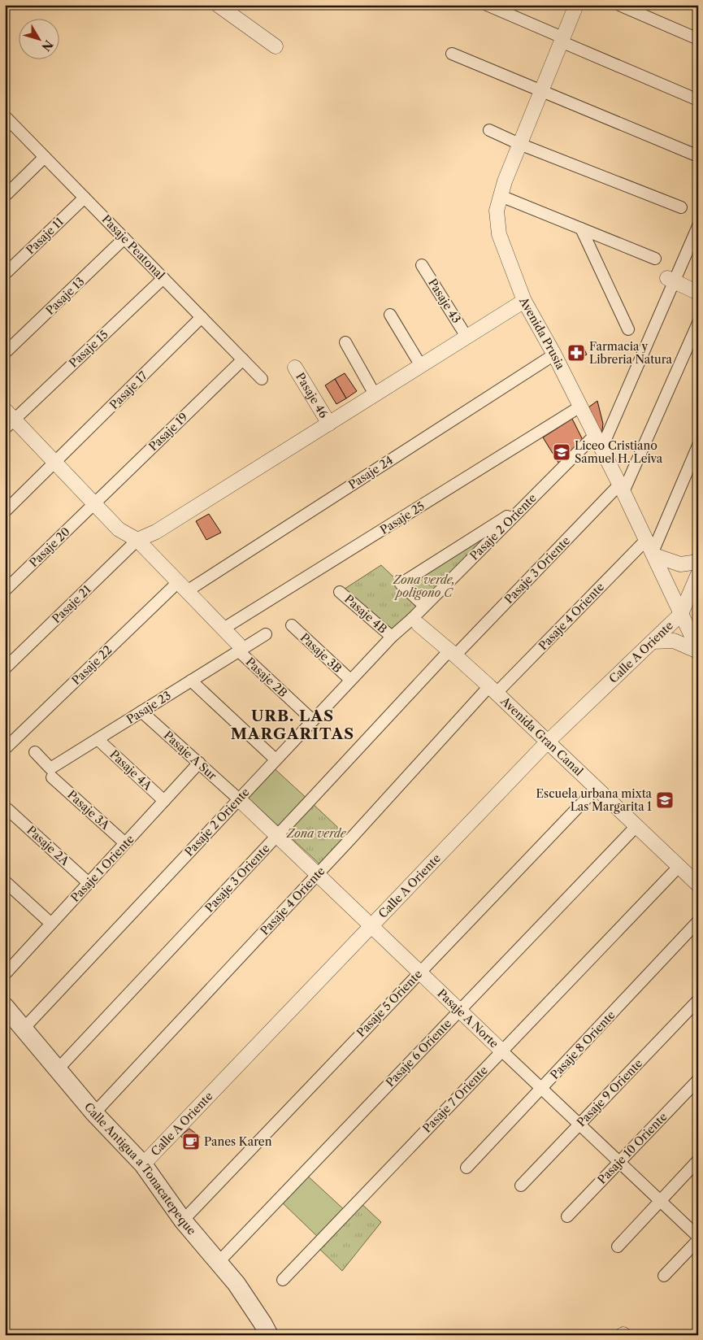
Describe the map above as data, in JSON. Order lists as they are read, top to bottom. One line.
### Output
{"streets":{"street":["Pasaje 11","Pasaje Peatonal","Pasaje 13","Pasaje 43","Avenida Prusia","Pasaje 15","Pasaje 17","Pasaje 46","Pasaje 19","Pasaje 24","Pasaje 25","Pasaje 2 Oriente","Pasaje 20","Pasaje 3 Oriente","Pasaje 21","Pasaje 4B","Pasaje 4 Oriente","Calle A Oriente","Pasaje 3B","Pasaje 22","Pasaje 2B","Pasaje 23","Avenida Gran Canal","Pasaje A Sur","Pasaje 4A","Pasaje 3A","Pasaje 2A","Pasaje 1 Oriente","Pasaje 5 Oriente","Pasaje A Norte","Pasaje 8 Oriente","Pasaje 6 Oriente","Pasaje 9 Oriente","Pasaje 7 Oriente","Pasaje 10 Oriente","Calle Antigua a Tonacatepeque"]},"crossings":[["Pasaje 11","Pasaje Peatonal"],["Pasaje Peatonal","Pasaje 13"],["Pasaje Peatonal","Pasaje 15"],["Pasaje Peatonal","Pasaje 17"],["Pasaje Peatonal","Pasaje 19"],["Avenida Prusia","Pasaje 24"],["Avenida Prusia","Pasaje 25"],["Avenida Prusia","Pasaje 2 Oriente"],["Avenida Prusia","Pasaje 3 Oriente"],["Avenida Prusia","Pasaje 4 Oriente"],["Avenida Prusia","Calle A Oriente"],["Pasaje 19","Pasaje 20"],["Pasaje 24","Pasaje 22"],["Pasaje 2 Oriente","Pasaje 4B"],["Pasaje 2 Oriente","Pasaje 3B"],["Pasaje 2 Oriente","Pasaje 2B"],["Pasaje 2 Oriente","Avenida Gran Canal"],["Pasaje 2 Oriente","Pasaje A Sur"],["Pasaje 2 Oriente","Pasaje A Norte"],["Pasaje 2 Oriente","Calle Antigua a Tonacatepeque"],["Pasaje 3 Oriente","Avenida Gran Canal"],["Pasaje 3 Oriente","Pasaje A Norte"],["Pasaje 3 Oriente","Calle Antigua a Tonacatepeque"],["Pasaje 4 Oriente","Avenida Gran Canal"],["Pasaje 4 Oriente","Pasaje A Norte"],["Pasaje 4 Oriente","Calle Antigua a Tonacatepeque"],["Calle A Oriente","Avenida Gran Canal"],["Calle A Oriente","Pasaje A Norte"],["Calle A Oriente","Calle Antigua a Tonacatepeque"],["Pasaje 2B","Pasaje 23"],["Pasaje 23","Pasaje A Sur"],["Pasaje 23","Pasaje 4A"],["Avenida Gran Canal","Pasaje 5 Oriente"],["Avenida Gran Canal","Pasaje 6 Oriente"],["Avenida Gran Canal","Pasaje 7 Oriente"],["Pasaje A Sur","Pasaje 1 Oriente"],["Pasaje A Sur","Pasaje A Norte"],["Pasaje 4A","Pasaje 1 Oriente"],["Pasaje 3A","Pasaje 1 Oriente"],["Pasaje 2A","Pasaje 1 Oriente"],["Pasaje 5 Oriente","Pasaje A Norte"],["Pasaje 5 Oriente","Calle Antigua a Tonacatepeque"],["Pasaje A Norte","Pasaje 8 Oriente"],["Pasaje A Norte","Pasaje 6 Oriente"],["Pasaje A Norte","Pasaje 9 Oriente"],["Pasaje A Norte","Pasaje 7 Oriente"],["Pasaje A Norte","Pasaje 10 Oriente"],["Pasaje 6 Oriente","Calle Antigua a Tonacatepeque"]],"districts":["URB. LAS MARGARITAS"],"parks":["Zona verde, poligono C","Zona verde"],"places":{"pharmacy":["Farmacia y Libreria Natura"],"school or university":["Liceo Cristiano Samuel H. Leiva","Escuela urbana mixta Las Margarita 1"],"cafe":["Panes Karen"]},"north":"bottom right"}
